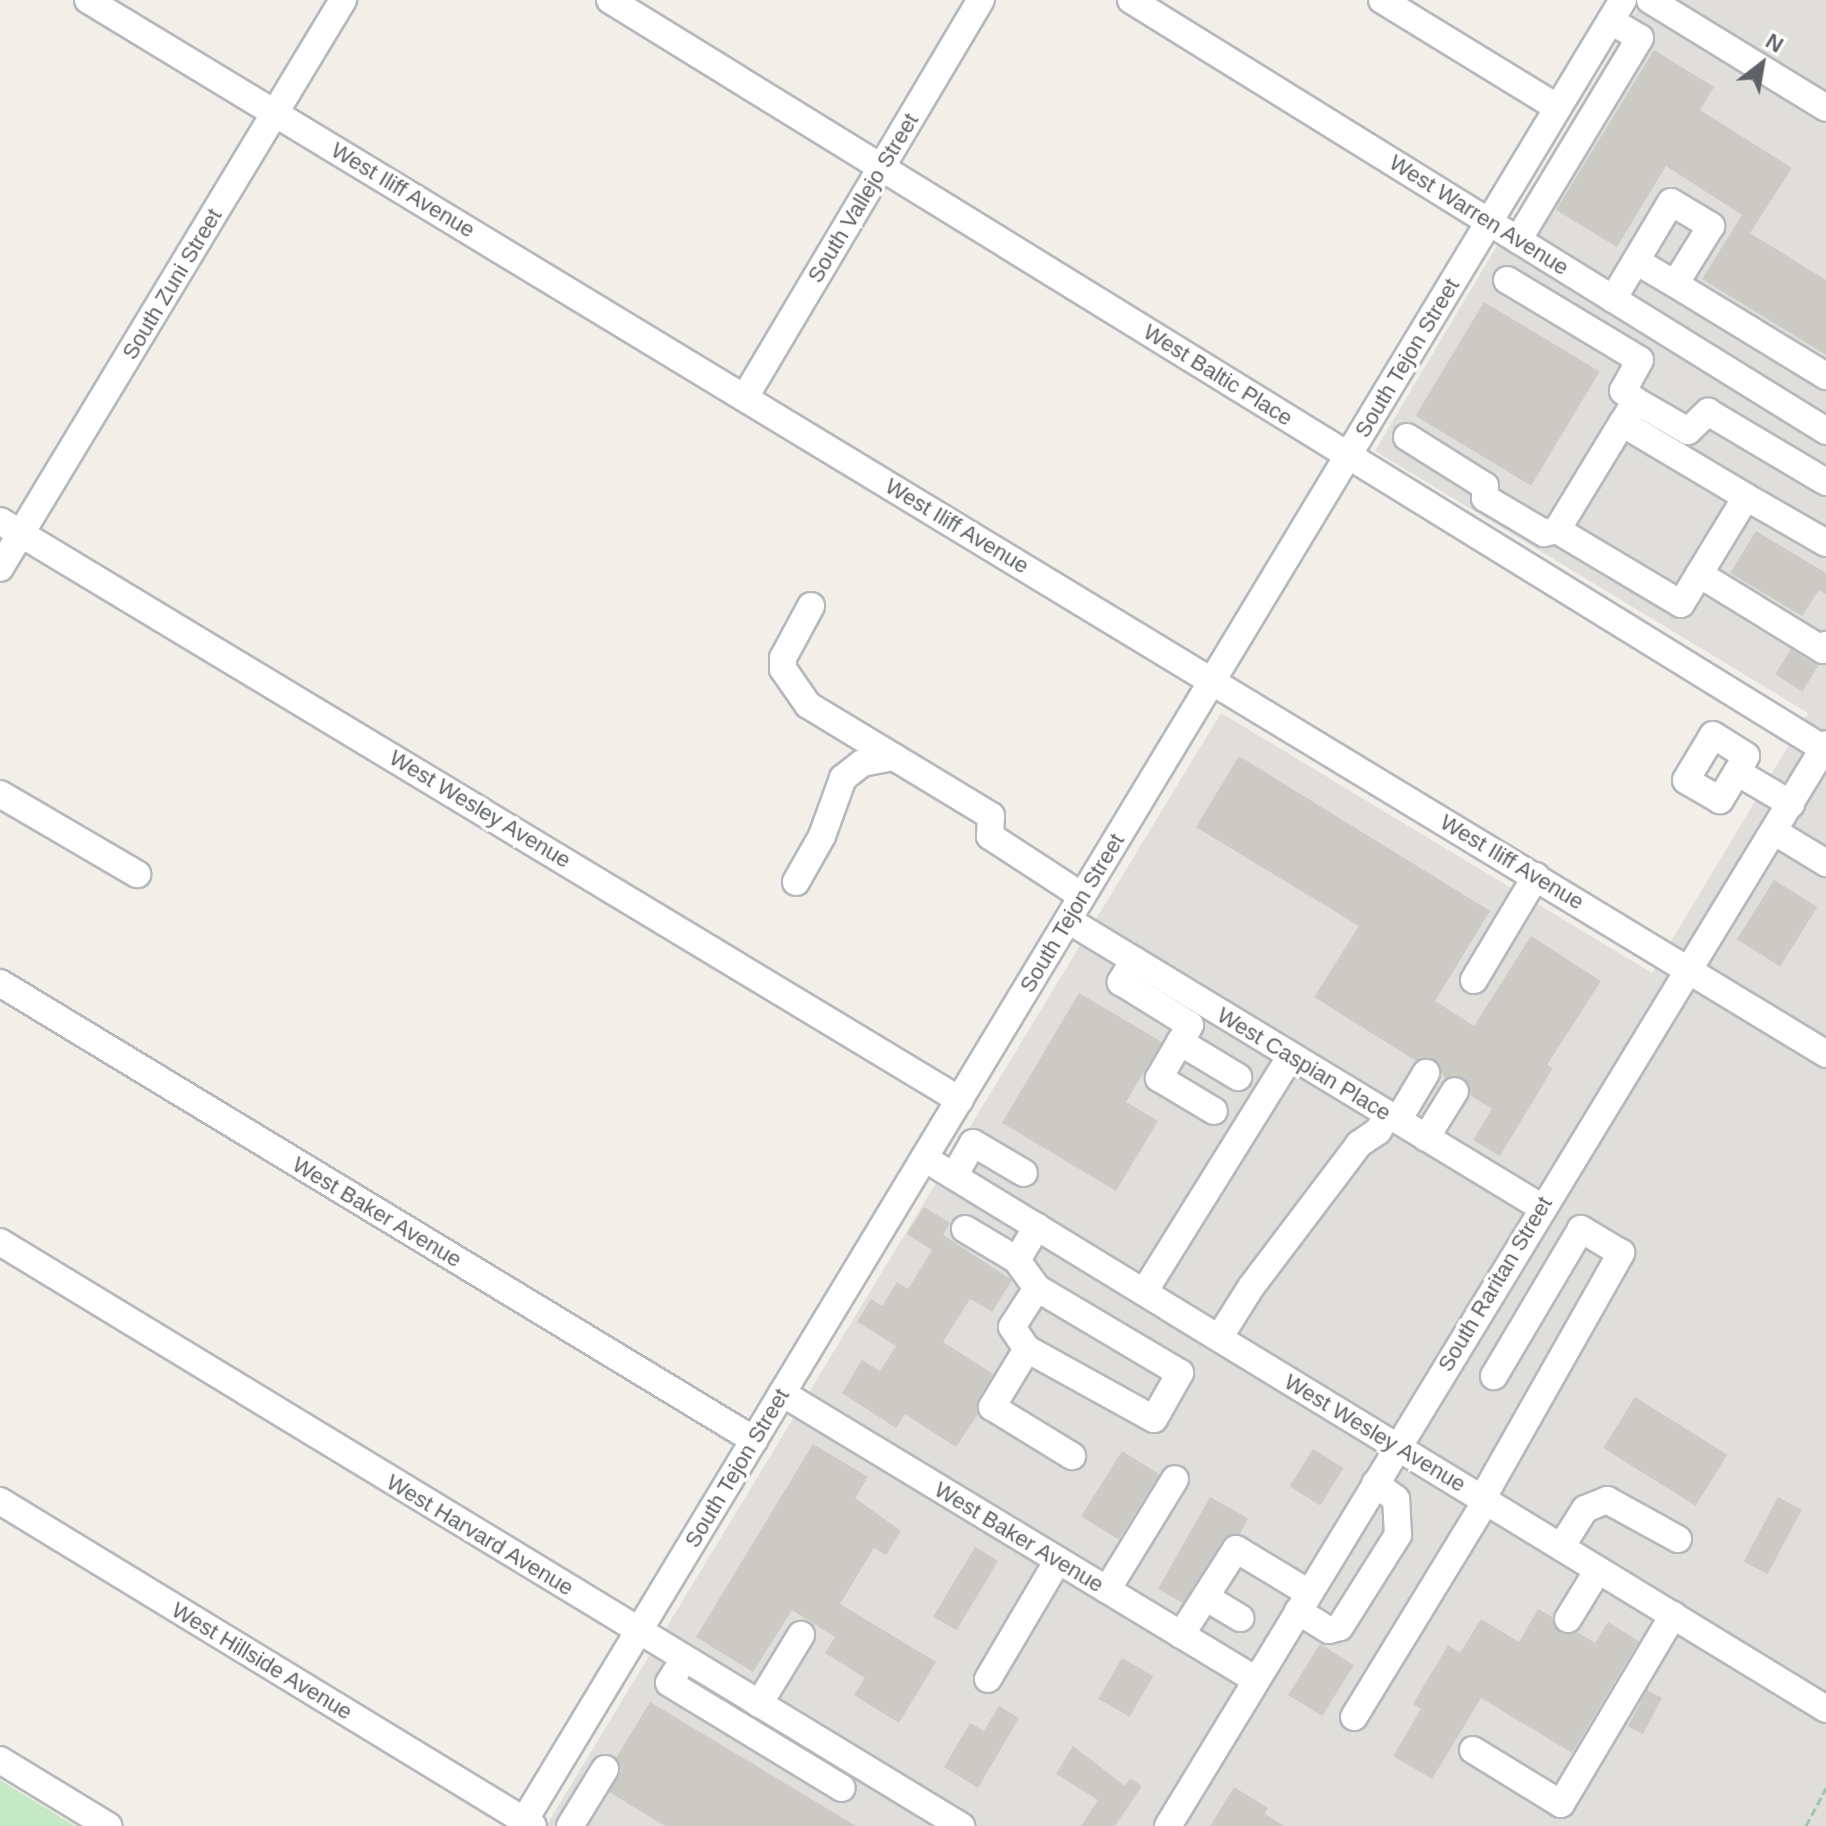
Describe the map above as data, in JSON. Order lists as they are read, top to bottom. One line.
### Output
{"streets":{"street":["West Iliff Avenue","South Vallejo Street","West Warren Avenue","South Zuni Street","South Tejon Street","West Baltic Place","West Wesley Avenue","West Caspian Place","West Baker Avenue","South Raritan Street","West Harvard Avenue","West Hillside Avenue"]},"crossings":[["West Iliff Avenue","South Vallejo Street"],["West Iliff Avenue","South Zuni Street"],["West Iliff Avenue","South Tejon Street"],["West Iliff Avenue","South Raritan Street"],["South Vallejo Street","West Baltic Place"],["West Warren Avenue","South Tejon Street"],["South Zuni Street","West Wesley Avenue"],["South Tejon Street","West Baltic Place"],["South Tejon Street","West Wesley Avenue"],["South Tejon Street","West Caspian Place"],["South Tejon Street","West Baker Avenue"],["South Tejon Street","West Harvard Avenue"],["South Tejon Street","West Hillside Avenue"],["West Baltic Place","South Raritan Street"],["West Wesley Avenue","South Raritan Street"],["West Caspian Place","South Raritan Street"],["West Baker Avenue","South Raritan Street"]],"north":"top right"}
